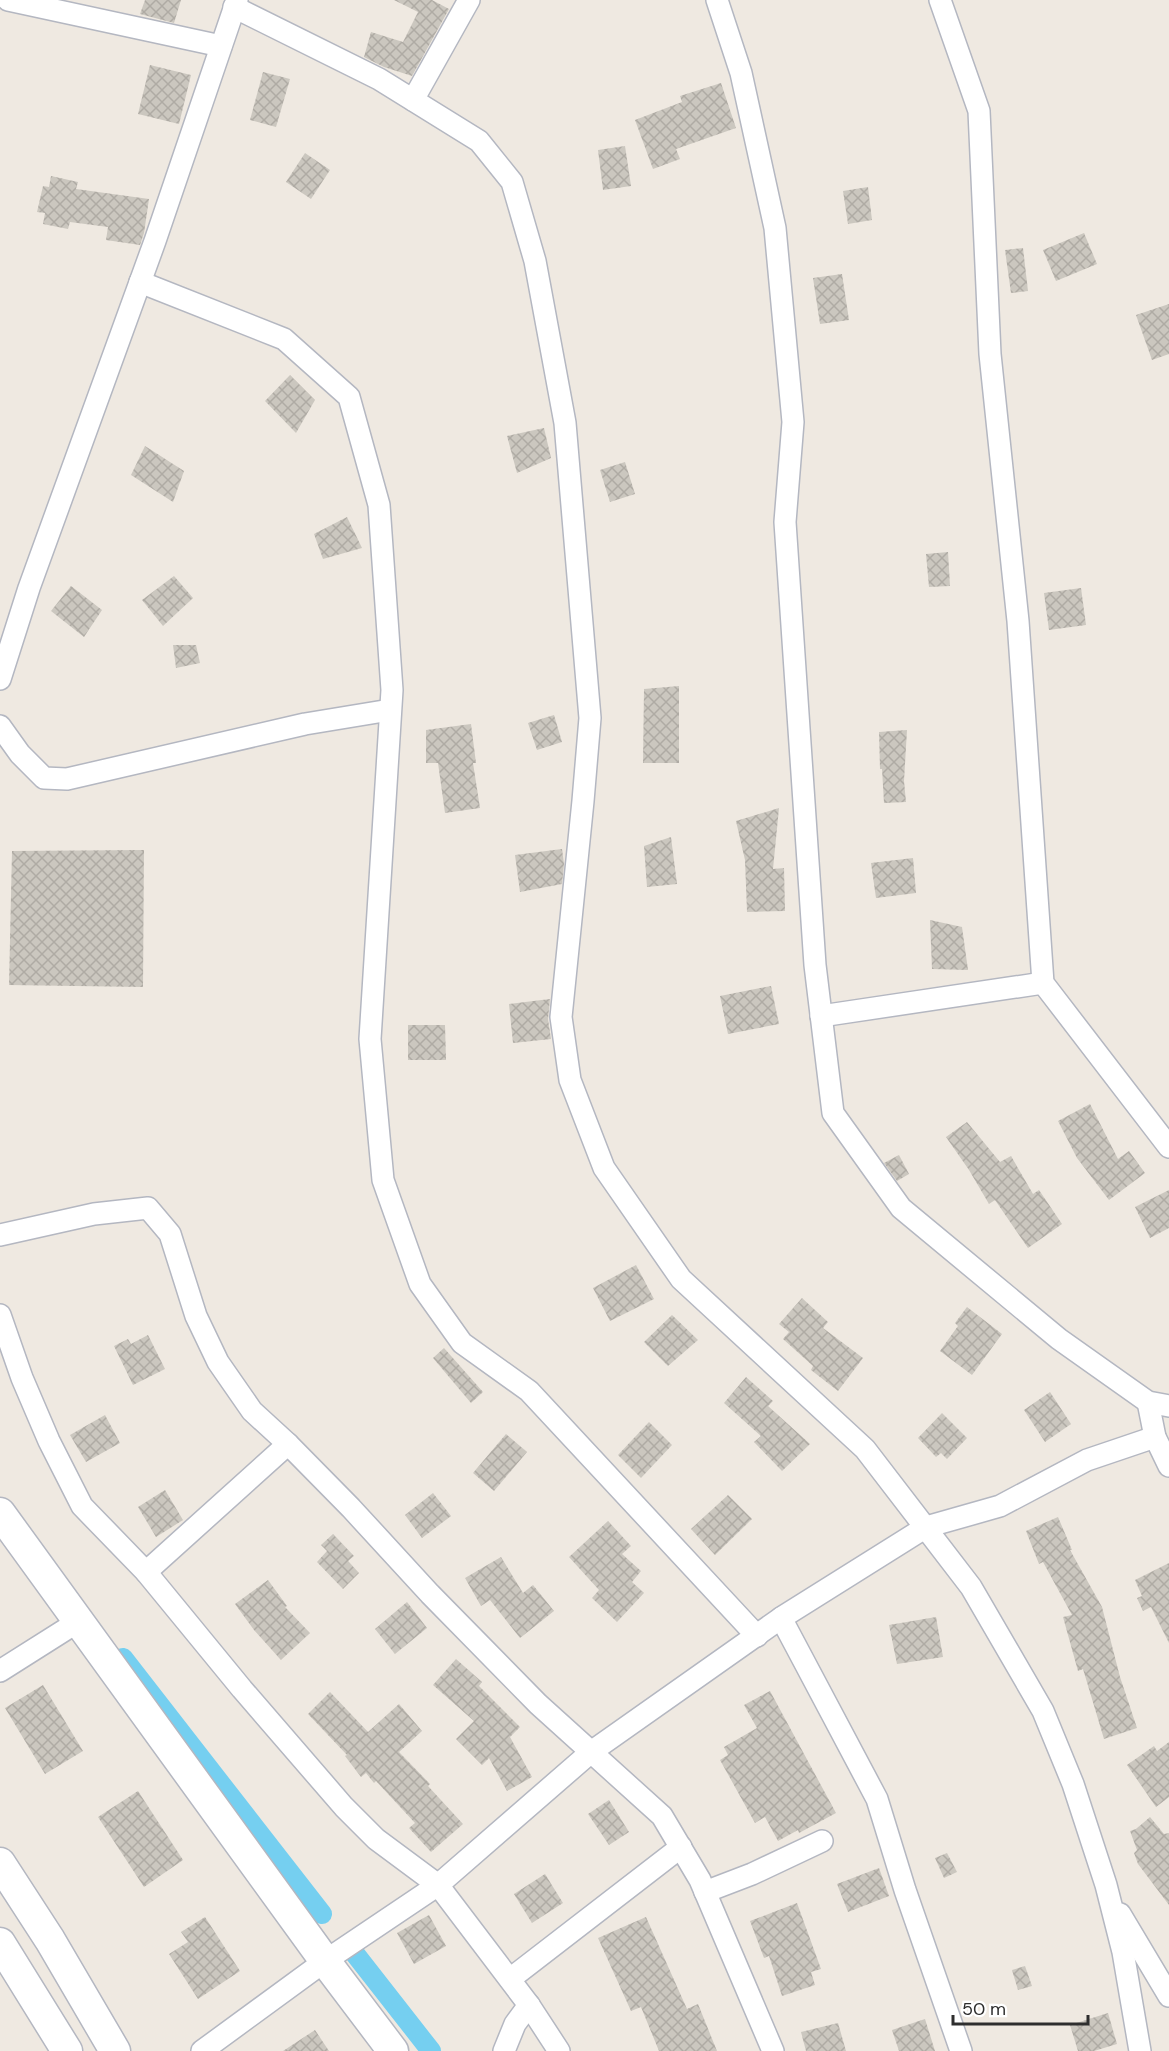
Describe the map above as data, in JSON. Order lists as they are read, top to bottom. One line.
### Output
{"scale_bar":"50 m"}
